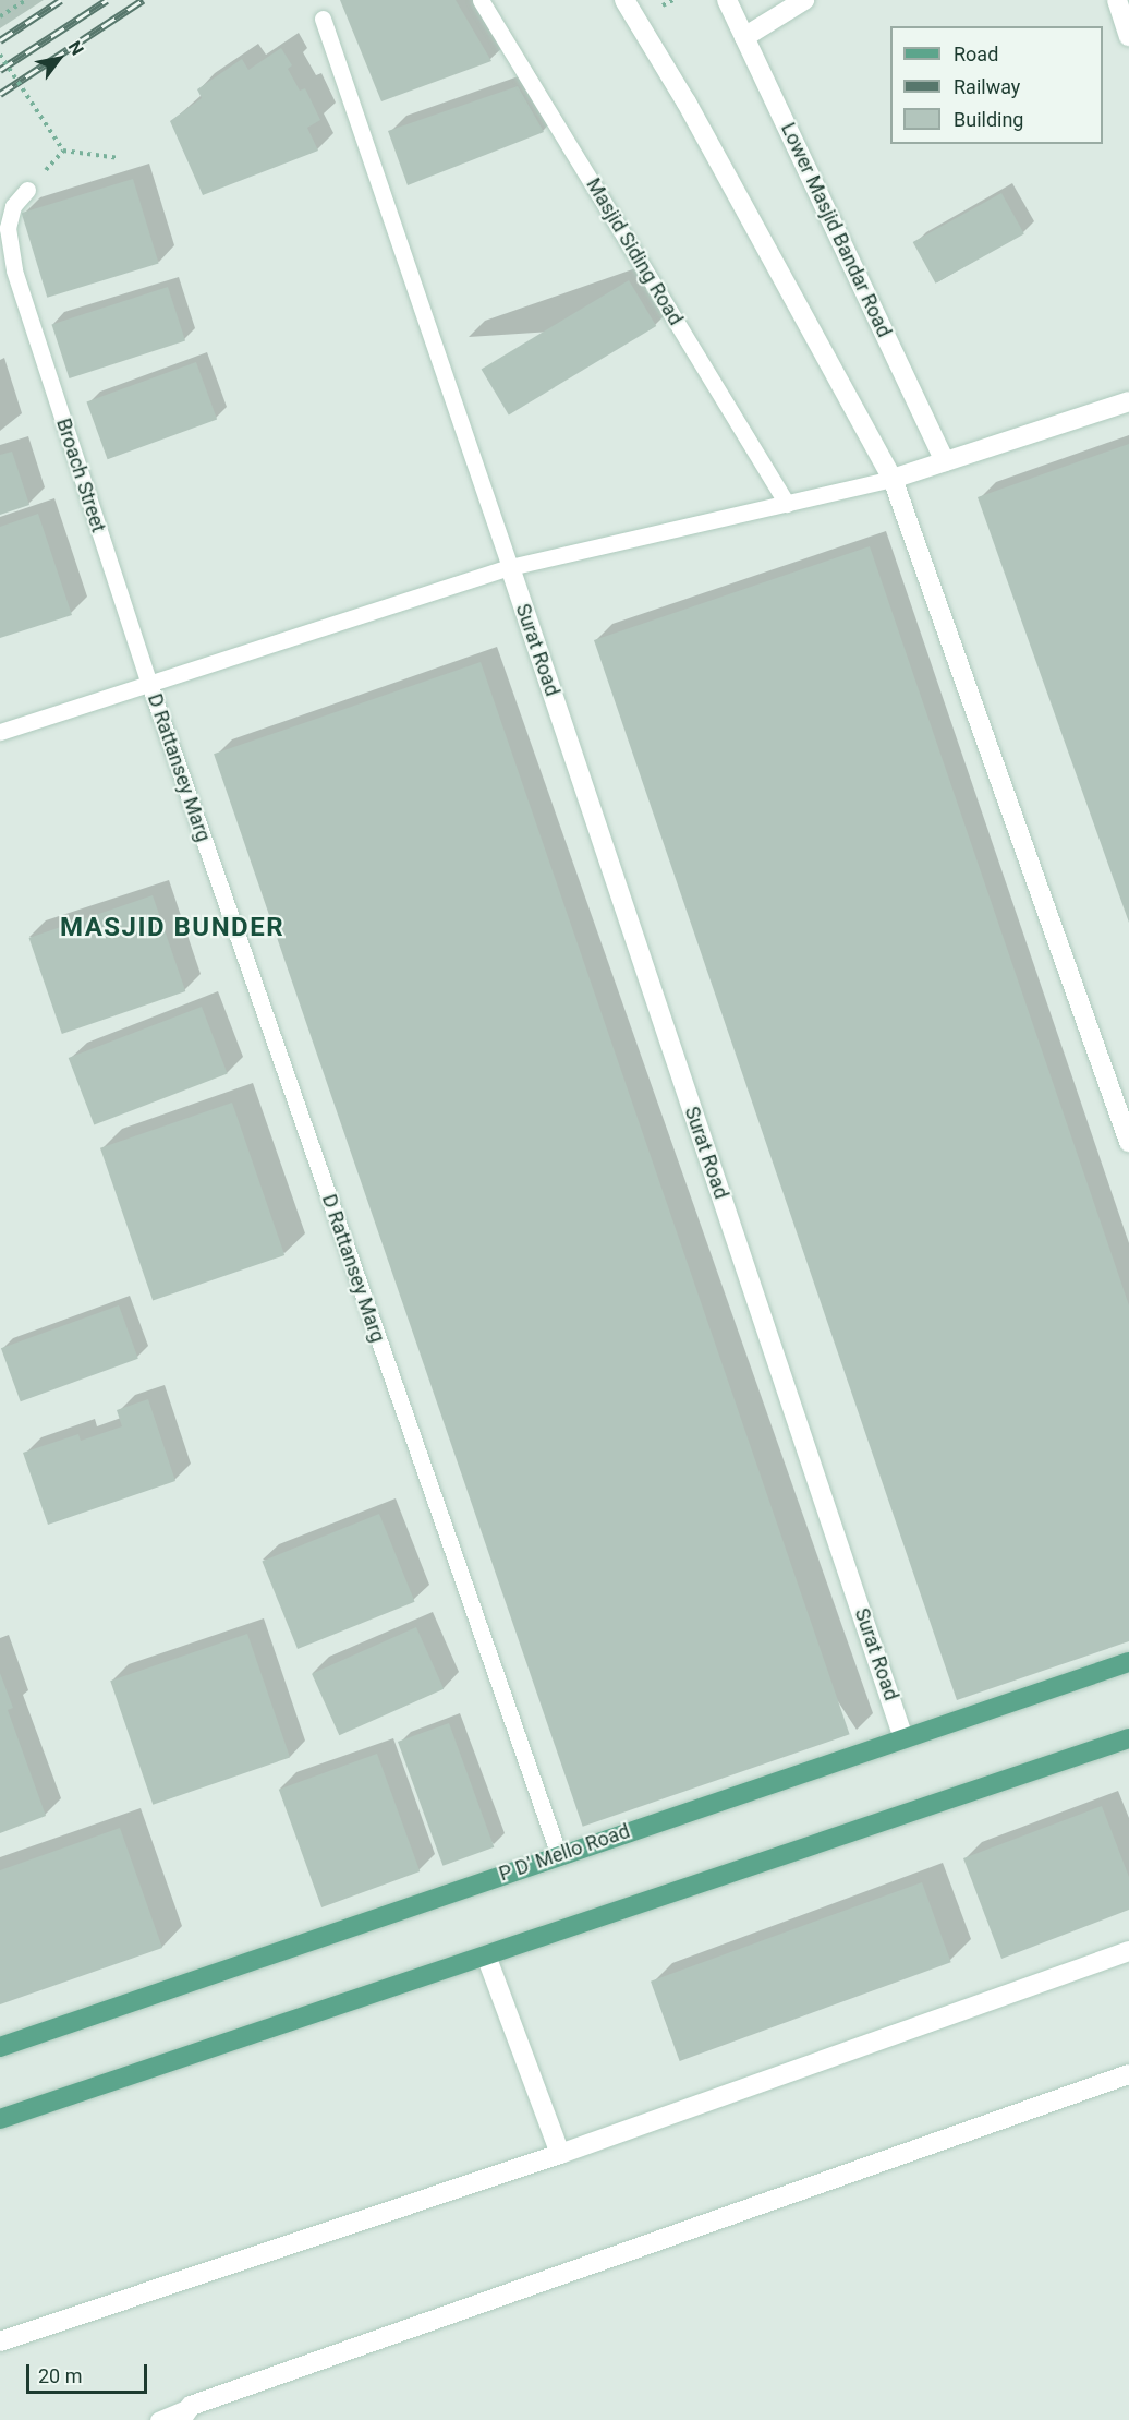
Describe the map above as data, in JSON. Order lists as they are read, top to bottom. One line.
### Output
{"streets":{"main road":["P D' Mello Road"],"street":["Lower Masjid Bandar Road","Surat Road"],"lane":["Masjid Siding Road","Broach Street","D Rattansey Marg"]},"crossings":[["Broach Street","D Rattansey Marg"],["Surat Road","P D' Mello Road"],["D Rattansey Marg","P D' Mello Road"]],"districts":["MASJID BUNDER"],"legend":["Road","Railway","Building"],"scale_bar":"20 m","north":"top right"}
